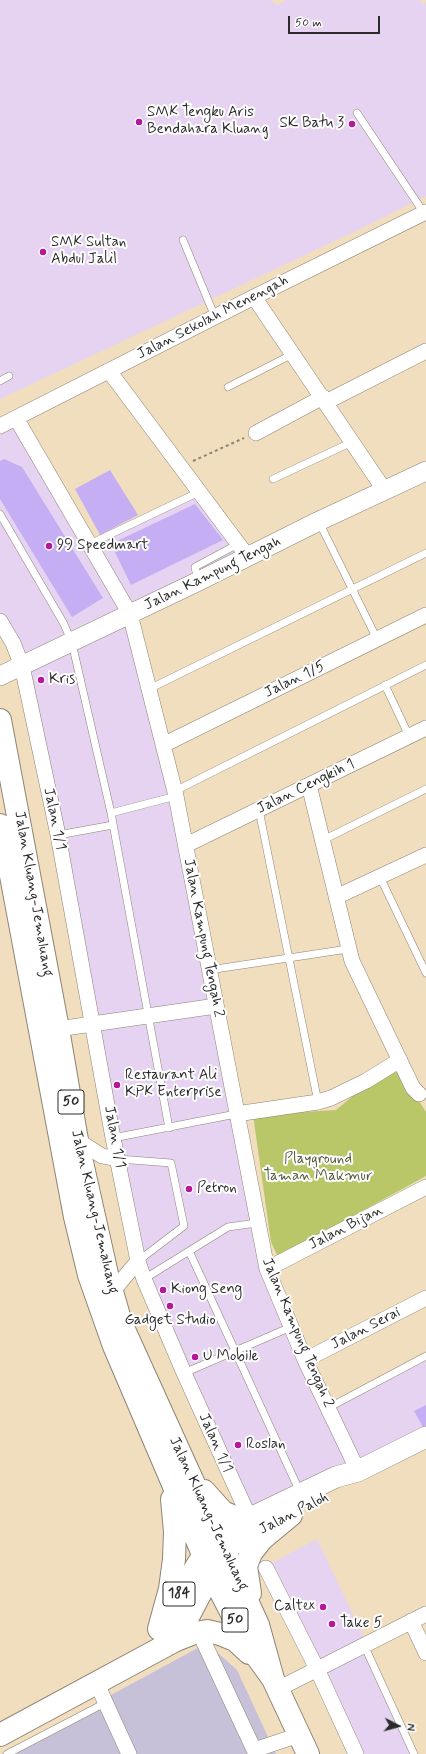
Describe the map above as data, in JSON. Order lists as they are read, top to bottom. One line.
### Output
{"streets":{"main road":["Jalan Kluang-Jemaluang","50","Jalan Paloh","184"],"street":["Jalan Sekolah Menengah","Jalan Kampung Tengah","Jalan 1/5","Jalan Cengkih 1","Jalan 1/1","Jalan Kampung Tengah 2","Jalan Bijan","Jalan Serai"]},"crossings":[["Jalan Sekolah Menengah","Jalan Kampung Tengah 2"],["Jalan Kampung Tengah","Jalan 1/1"],["Jalan Kampung Tengah","Jalan Kampung Tengah 2"],["Jalan 1/5","Jalan Kampung Tengah 2"],["Jalan Cengkih 1","Jalan Kampung Tengah 2"],["Jalan 1/1","Jalan Paloh"],["Jalan Kluang-Jemaluang","Jalan Paloh"],["Jalan Kluang-Jemaluang","184"],["Jalan Kampung Tengah 2","Jalan Bijan"],["Jalan Kampung Tengah 2","Jalan Serai"],["Jalan Kampung Tengah 2","Jalan Paloh"],["Jalan Paloh","184"]],"parks":["Playground Taman Makmur"],"places":["SMK Tengku Aris Bendahara Kluang","SK Batu 3","SMK Sultan Abdul Jalil","99 Speedmart","Kris","Restaurant Ali KPK Enterprise","Petron","Kiong Seng","Gadget Studio","U Mobile","Roslan","Caltex","Take 5"],"scale_bar":"50 m","north":"right"}
